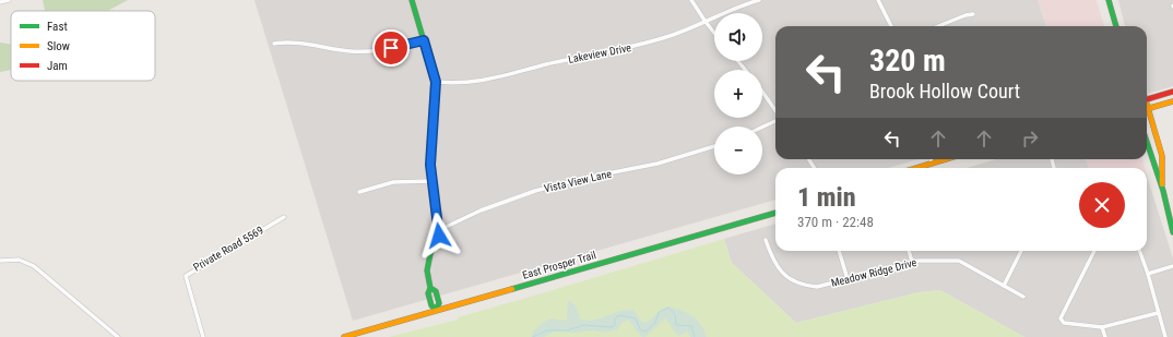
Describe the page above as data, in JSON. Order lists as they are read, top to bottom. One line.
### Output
{"streets":{"main road":["East Prosper Trail"],"street":["Lakeview Drive","Vista View Lane","Private Road 5569","Meadow Ridge Drive"]},"legend":["Fast","Slow","Jam"],"page":{"map_buttons":["+","−"],"turn":["320 m","Brook Hollow Court"],"heading":["1 min","370 m · 22:48"]}}
